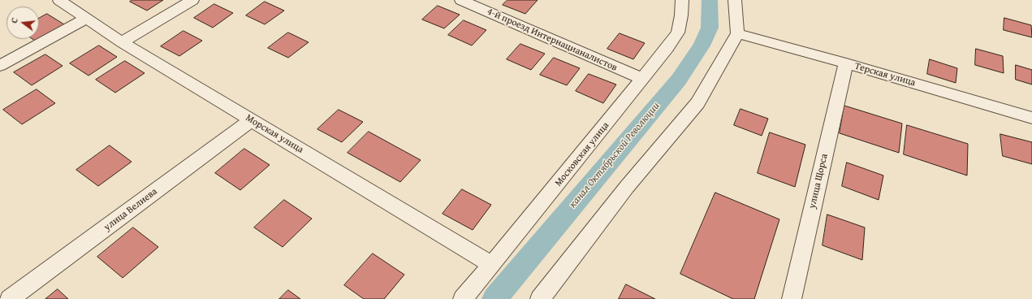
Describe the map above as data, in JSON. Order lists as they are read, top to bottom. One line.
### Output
{"streets":{"street":["4-й проезд Интернацианалистов","Терская улица","Морская улица","Московская улица","улица Щорса","улица Велиева"]},"crossings":[["4-й проезд Интернацианалистов","Московская улица"],["Терская улица","улица Щорса"],["Морская улица","Московская улица"],["Морская улица","улица Велиева"]],"water":["канал Октябрьской Революции"],"north":"left"}
